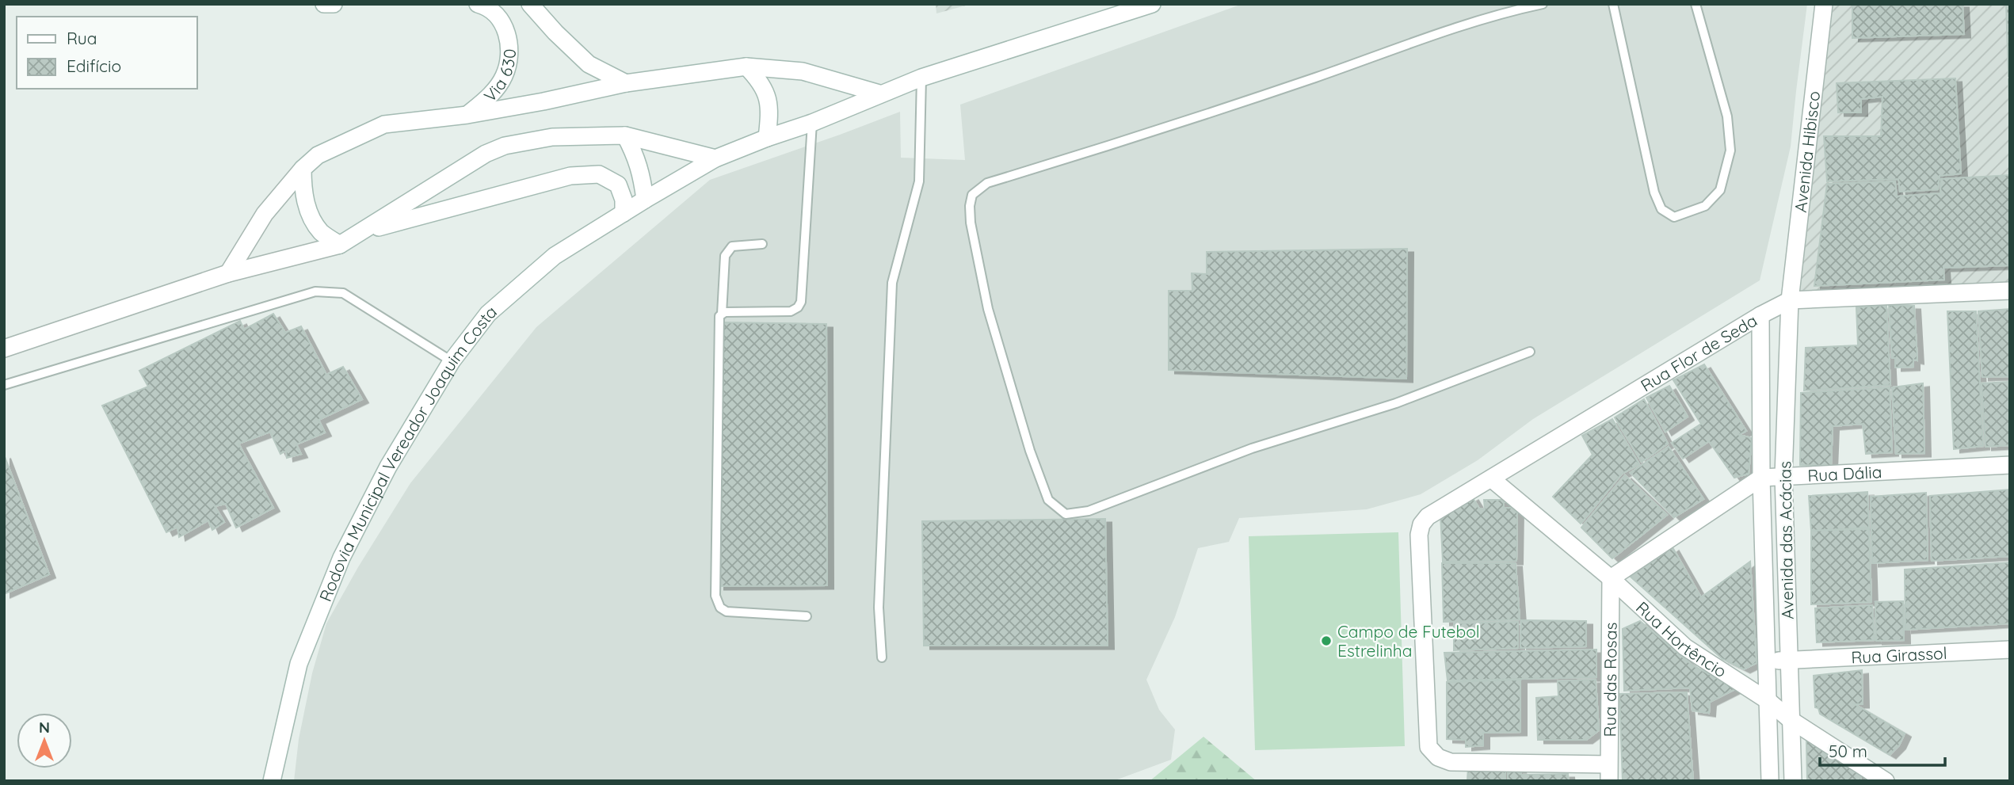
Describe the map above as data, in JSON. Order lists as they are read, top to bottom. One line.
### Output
{"streets":{"street":["Via 630","Avenida Hibisco","Rua Flor de Seda","Rodovia Municipal Vereador Joaquim Costa","Rua Dália","Avenida das Acácias","Rua Hortêncio","Rua Girassol","Rua das Rosas"]},"crossings":[["Avenida Hibisco","Rua Flor de Seda"],["Avenida Hibisco","Avenida das Acácias"],["Rua Flor de Seda","Avenida das Acácias"],["Rua Flor de Seda","Rua Hortêncio"],["Rua Flor de Seda","Rua das Rosas"],["Rua Dália","Avenida das Acácias"],["Rua Dália","Rua Hortêncio"],["Rua Dália","Rua das Rosas"],["Avenida das Acácias","Rua Hortêncio"],["Avenida das Acácias","Rua Girassol"],["Rua Hortêncio","Rua das Rosas"]],"places":["Campo de Futebol Estrelinha"],"legend":["Rua","Edifício"],"scale_bar":"50 m","north":"top"}
